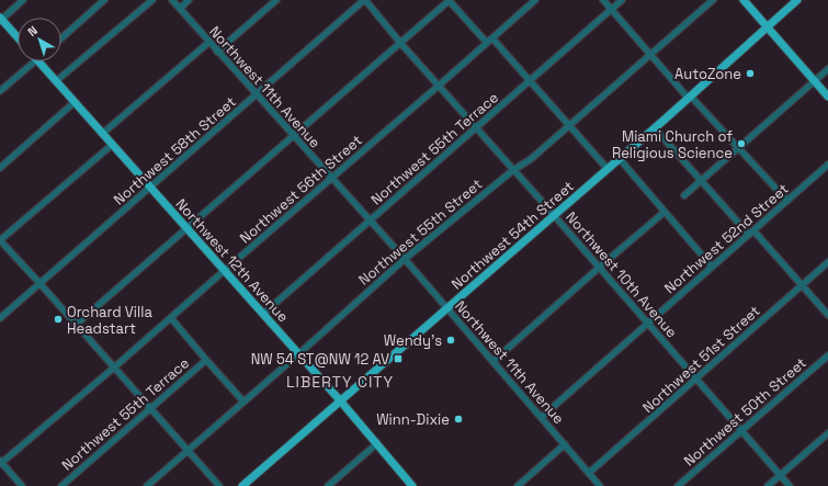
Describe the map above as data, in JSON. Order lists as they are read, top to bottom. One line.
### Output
{"streets":{"main road":["Northwest 54th Street","Northwest 12th Avenue"],"street":["Northwest 11th Avenue","Northwest 55th Terrace","Northwest 58th Street","Northwest 56th Street","Northwest 55th Street","Northwest 52nd Street","Northwest 10th Avenue","Northwest 51st Street","Northwest 50th Street"]},"crossings":[["Northwest 11th Avenue","Northwest 55th Terrace"],["Northwest 11th Avenue","Northwest 58th Street"],["Northwest 11th Avenue","Northwest 56th Street"],["Northwest 11th Avenue","Northwest 55th Street"],["Northwest 11th Avenue","Northwest 54th Street"],["Northwest 11th Avenue","Northwest 52nd Street"],["Northwest 11th Avenue","Northwest 51st Street"],["Northwest 55th Terrace","Northwest 12th Avenue"],["Northwest 55th Terrace","Northwest 10th Avenue"],["Northwest 58th Street","Northwest 12th Avenue"],["Northwest 58th Street","Northwest 10th Avenue"],["Northwest 56th Street","Northwest 12th Avenue"],["Northwest 56th Street","Northwest 10th Avenue"],["Northwest 55th Street","Northwest 12th Avenue"],["Northwest 55th Street","Northwest 10th Avenue"],["Northwest 54th Street","Northwest 12th Avenue"],["Northwest 54th Street","Northwest 10th Avenue"],["Northwest 52nd Street","Northwest 10th Avenue"],["Northwest 10th Avenue","Northwest 51st Street"],["Northwest 10th Avenue","Northwest 50th Street"]],"districts":["LIBERTY CITY"],"places":{"other":["AutoZone","Miami Church of Religious Science","Orchard Villa Headstart","Wendy's","Winn-Dixie"],"transit":["NW 54 ST@NW 12 AV"]},"north":"top left"}
